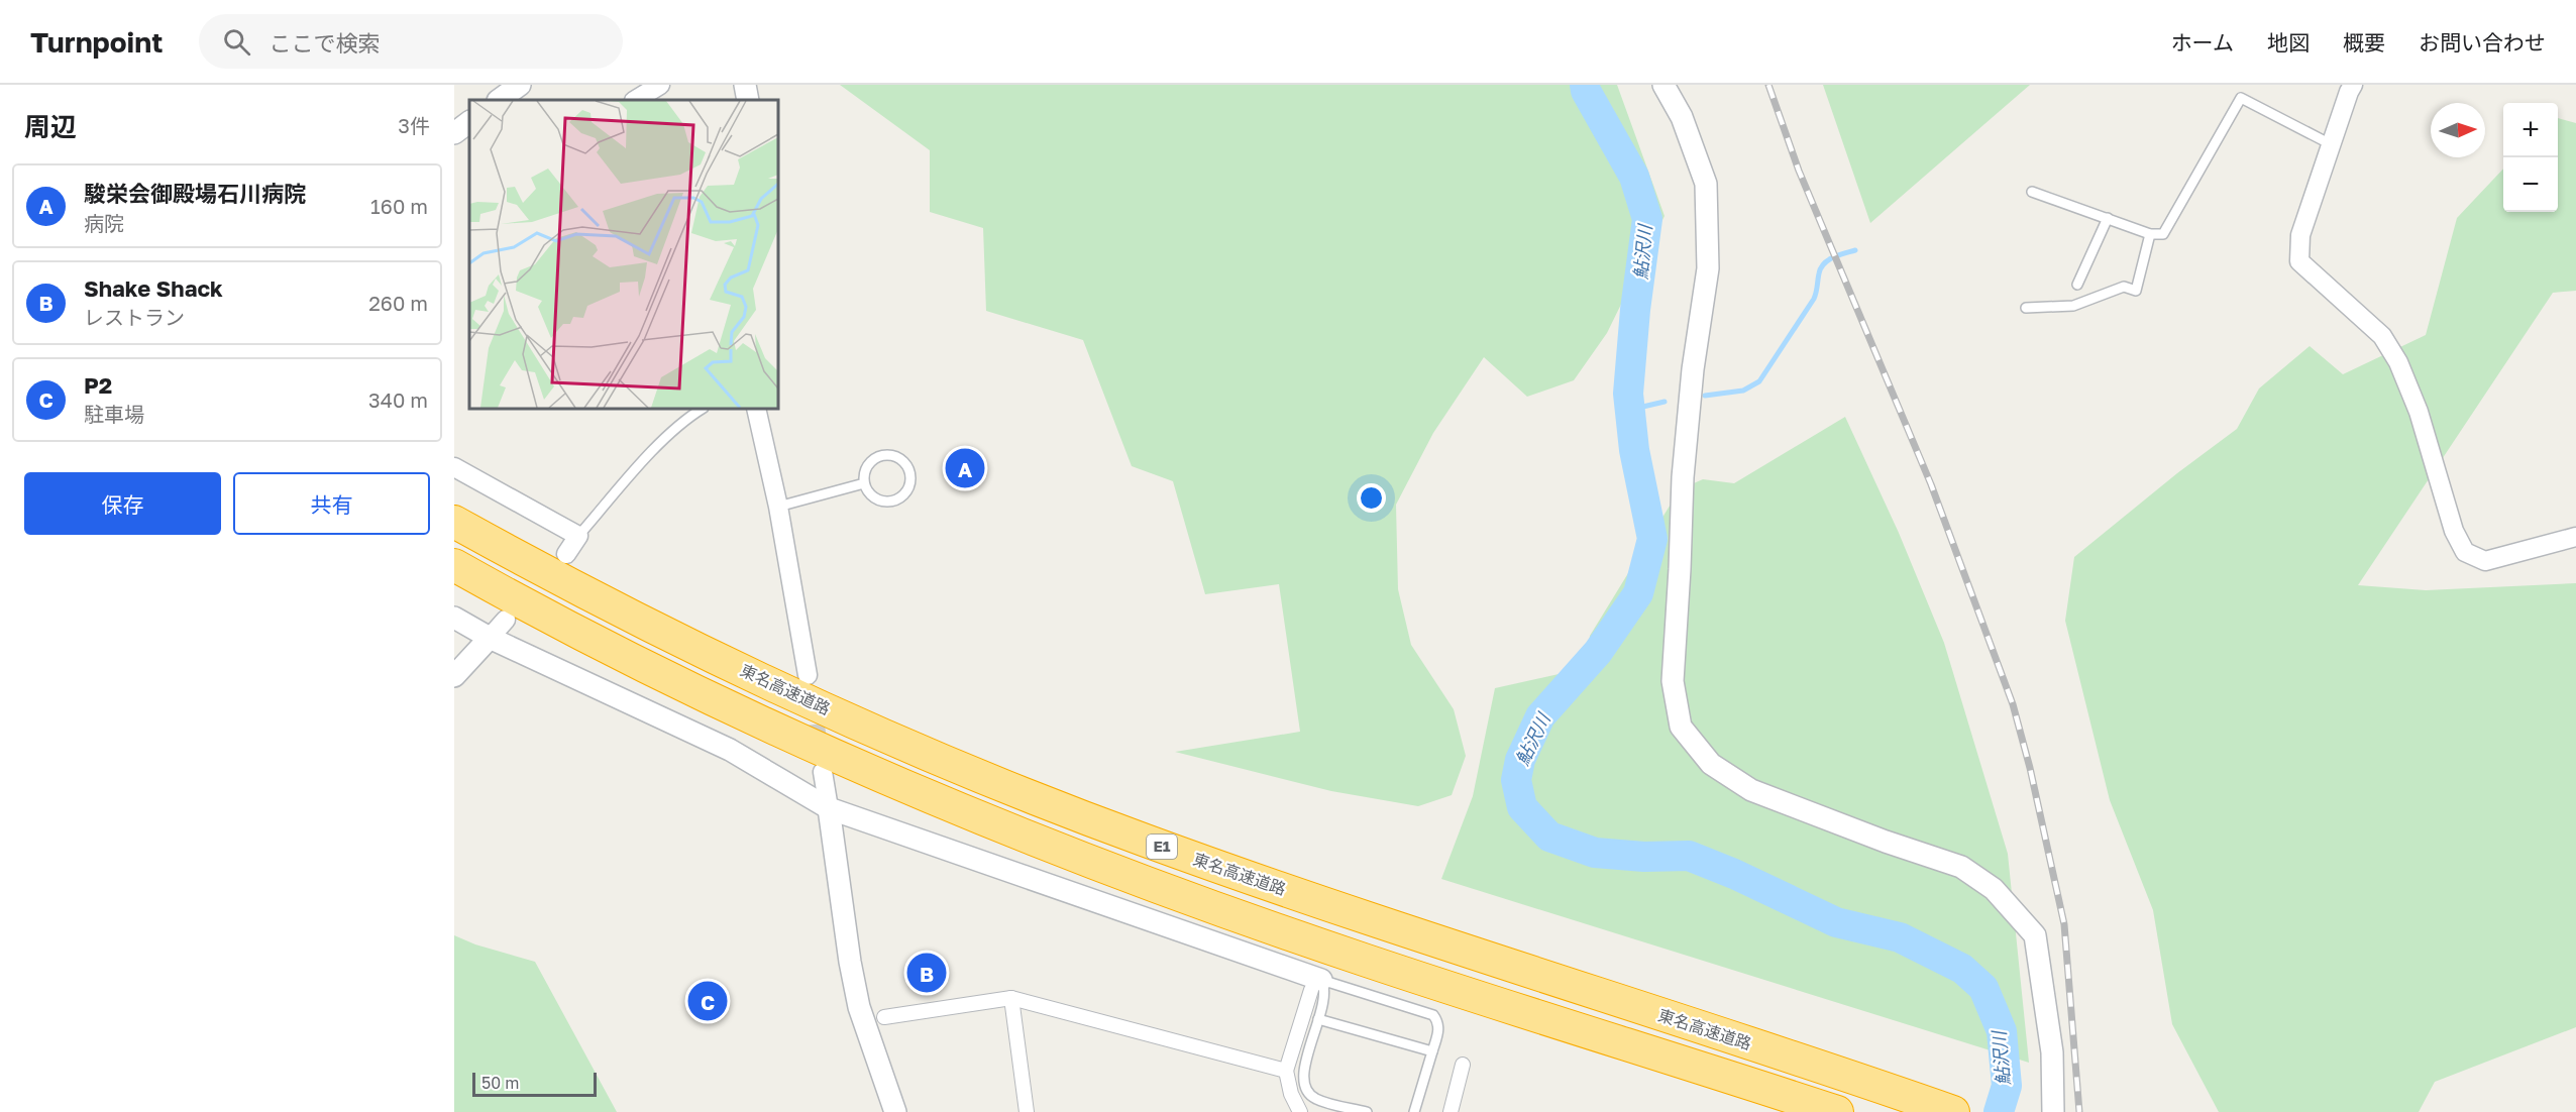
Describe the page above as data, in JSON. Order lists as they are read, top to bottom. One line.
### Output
{"streets":{"highway":["東名高速道路","E1"]},"water":["鮎沢川"],"scale_bar":"50 m","north":"right","page":{"header":"Turnpoint","search":"ここで検索","nav":["ホーム","地図","概要","お問い合わせ"],"heading":["周辺","3件"],"map_buttons":["+","−"],"list":[{"mark":"A","name":"駿栄会御殿場石川病院","note":"病院","value":"160 m"},{"mark":"B","name":"Shake Shack","note":"レストラン","value":"260 m"},{"mark":"C","name":"P2","note":"駐車場","value":"340 m"}],"pins":["A","B","C"],"buttons":["保存","共有"],"scale":"50 m"}}
